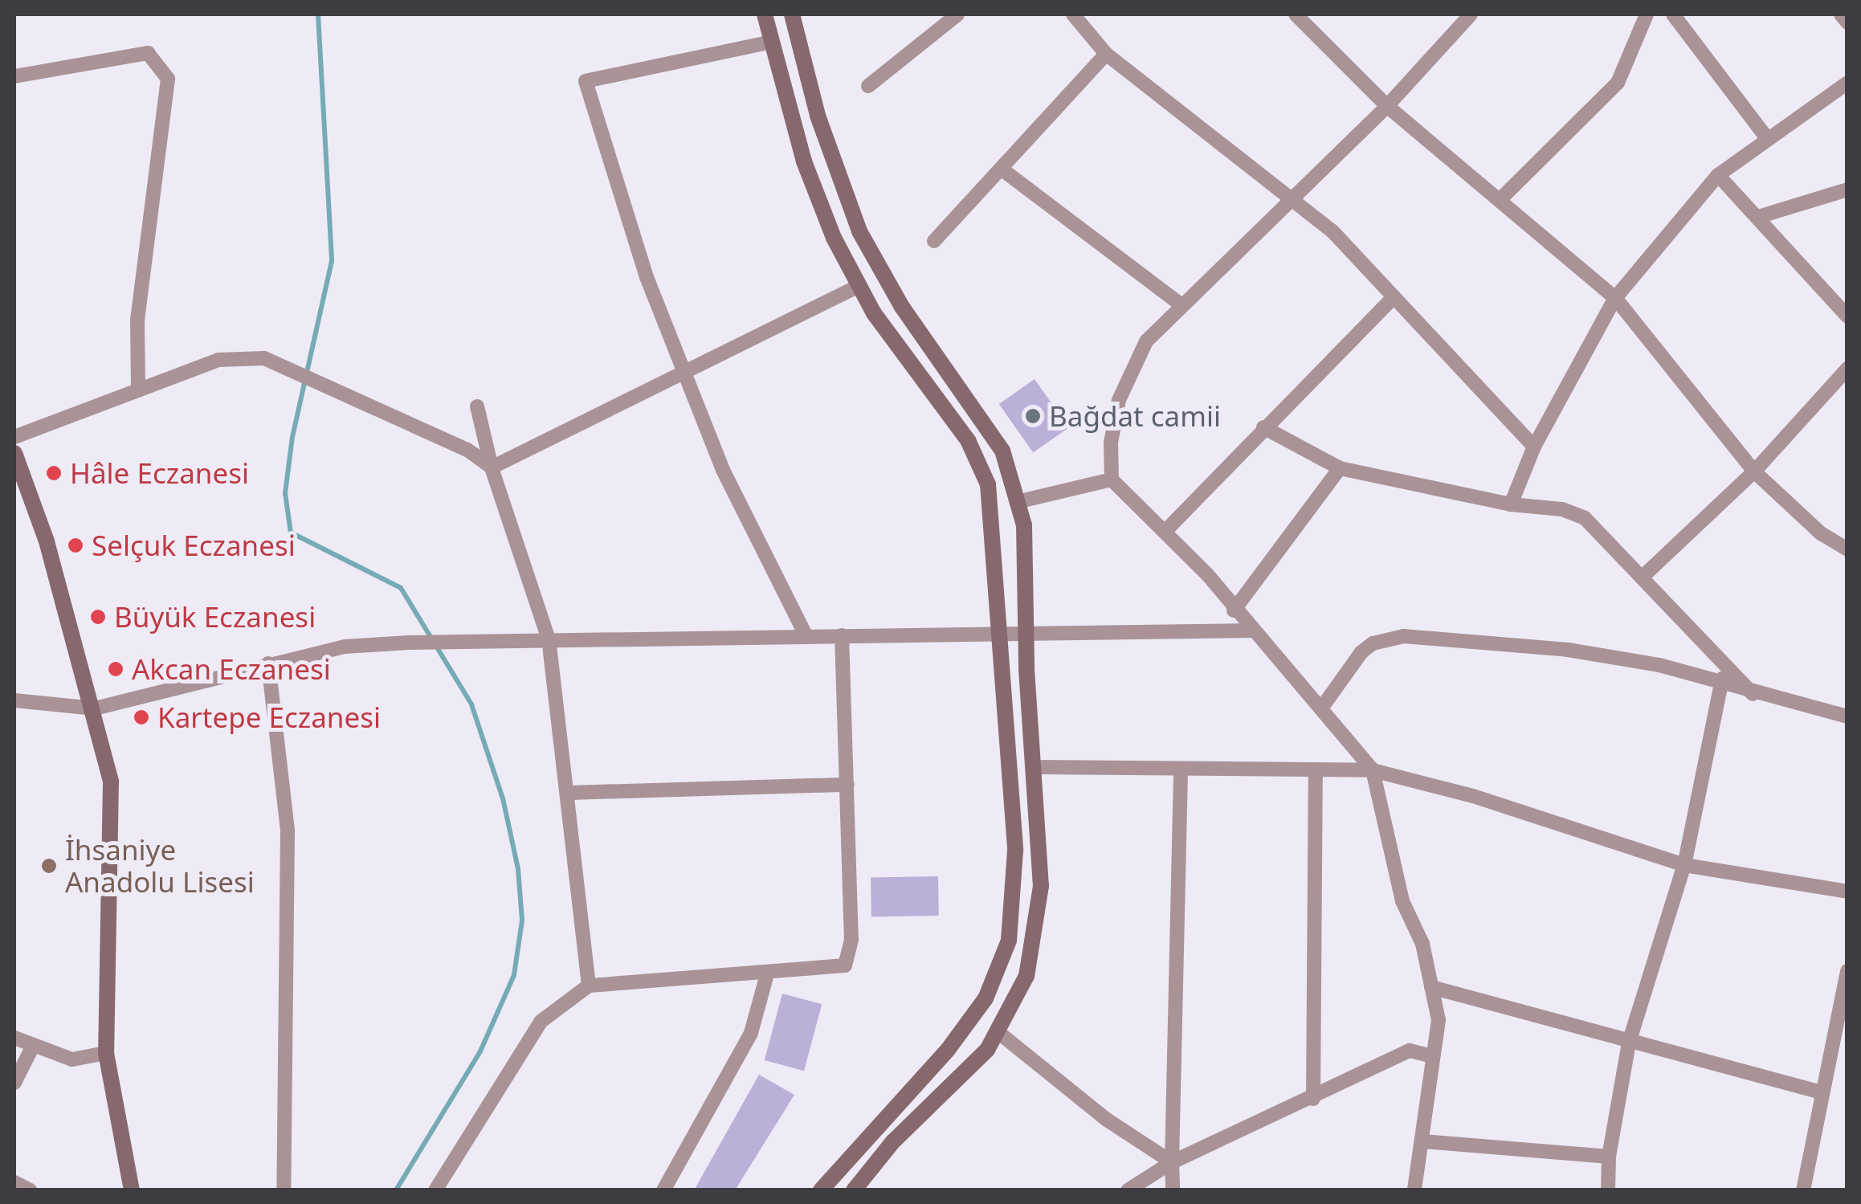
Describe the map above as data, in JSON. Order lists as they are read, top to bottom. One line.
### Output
{"places":["Bağdat camii","Hâle Eczanesi","Selçuk Eczanesi","Büyük Eczanesi","Akcan Eczanesi","Kartepe Eczanesi","İhsaniye Anadolu Lisesi"]}
